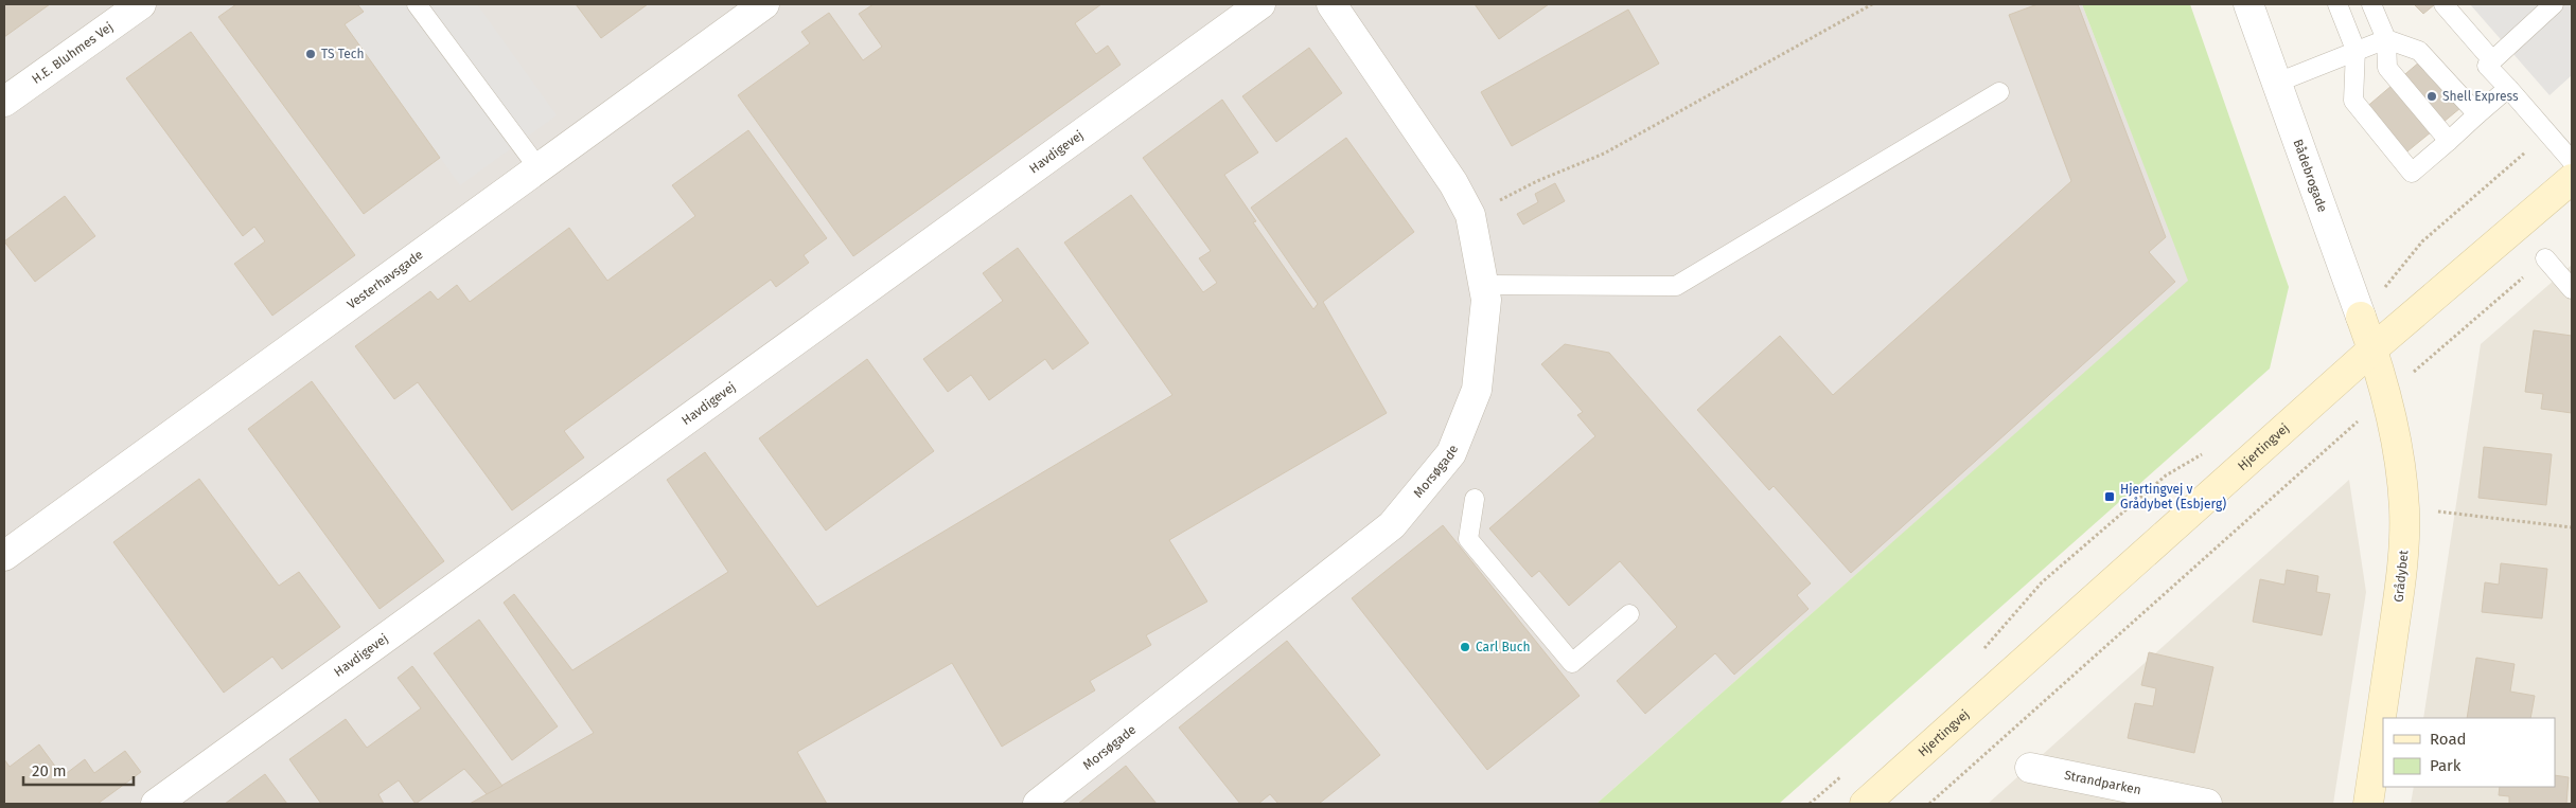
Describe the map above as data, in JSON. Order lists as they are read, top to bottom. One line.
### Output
{"streets":{"main road":["Bådebrogade","Hjertingvej","Grådybet"],"street":["H.E. Bluhmes Vej","Havdigevej","Vesterhavsgade","Morsøgade","Strandparken"]},"crossings":[["Bådebrogade","Hjertingvej"],["Bådebrogade","Grådybet"],["Hjertingvej","Grådybet"]],"places":{"other":["TS Tech","Shell Express","Carl Buch"],"transit":["Hjertingvej v Grådybet (Esbjerg)"]},"legend":["Road","Park"],"scale_bar":"20 m"}
